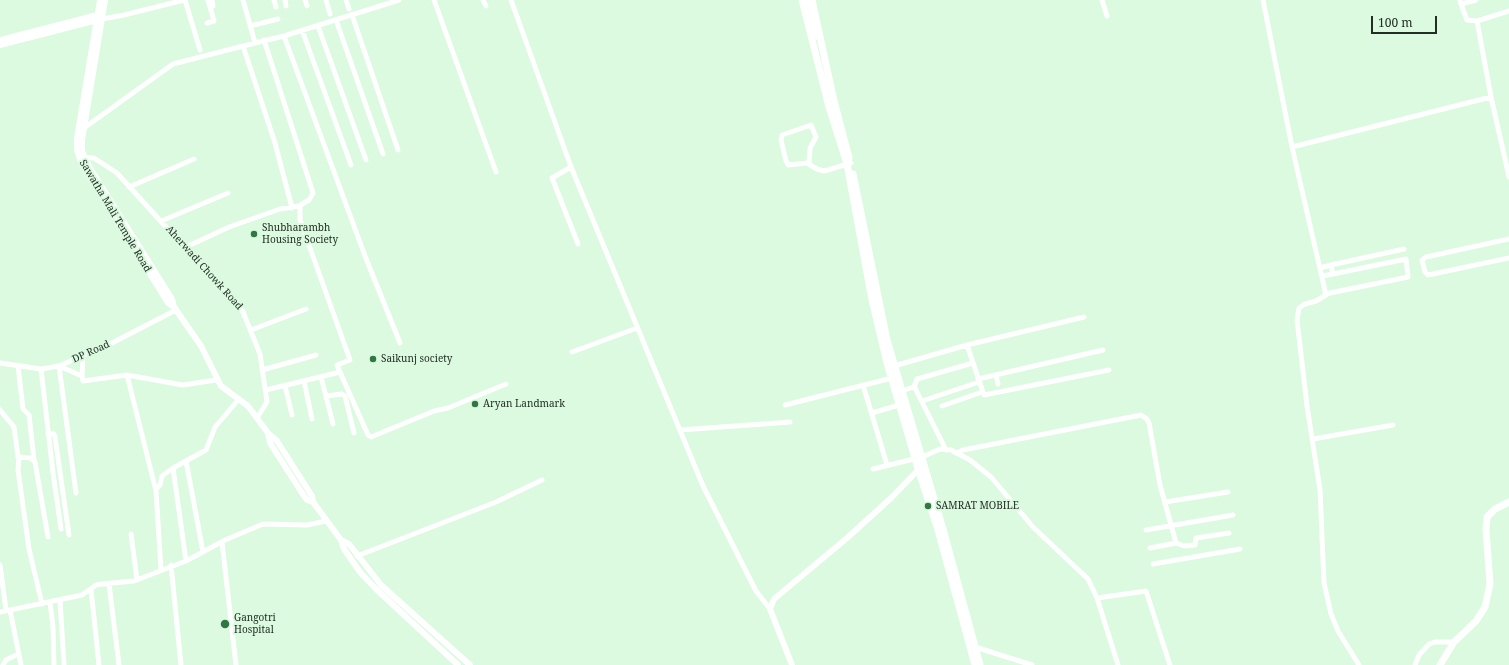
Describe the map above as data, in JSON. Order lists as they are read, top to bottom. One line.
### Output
{"streets":{"street":["Sawatha Mali Temple Road","Aherwadi Chowk Road","DP Road"]},"crossings":[["Sawatha Mali Temple Road","Aherwadi Chowk Road"],["Sawatha Mali Temple Road","DP Road"]],"places":["Shubharambh Housing Society","Saikunj society","Aryan Landmark","SAMRAT MOBILE","Gangotri Hospital"],"scale_bar":"100 m"}
